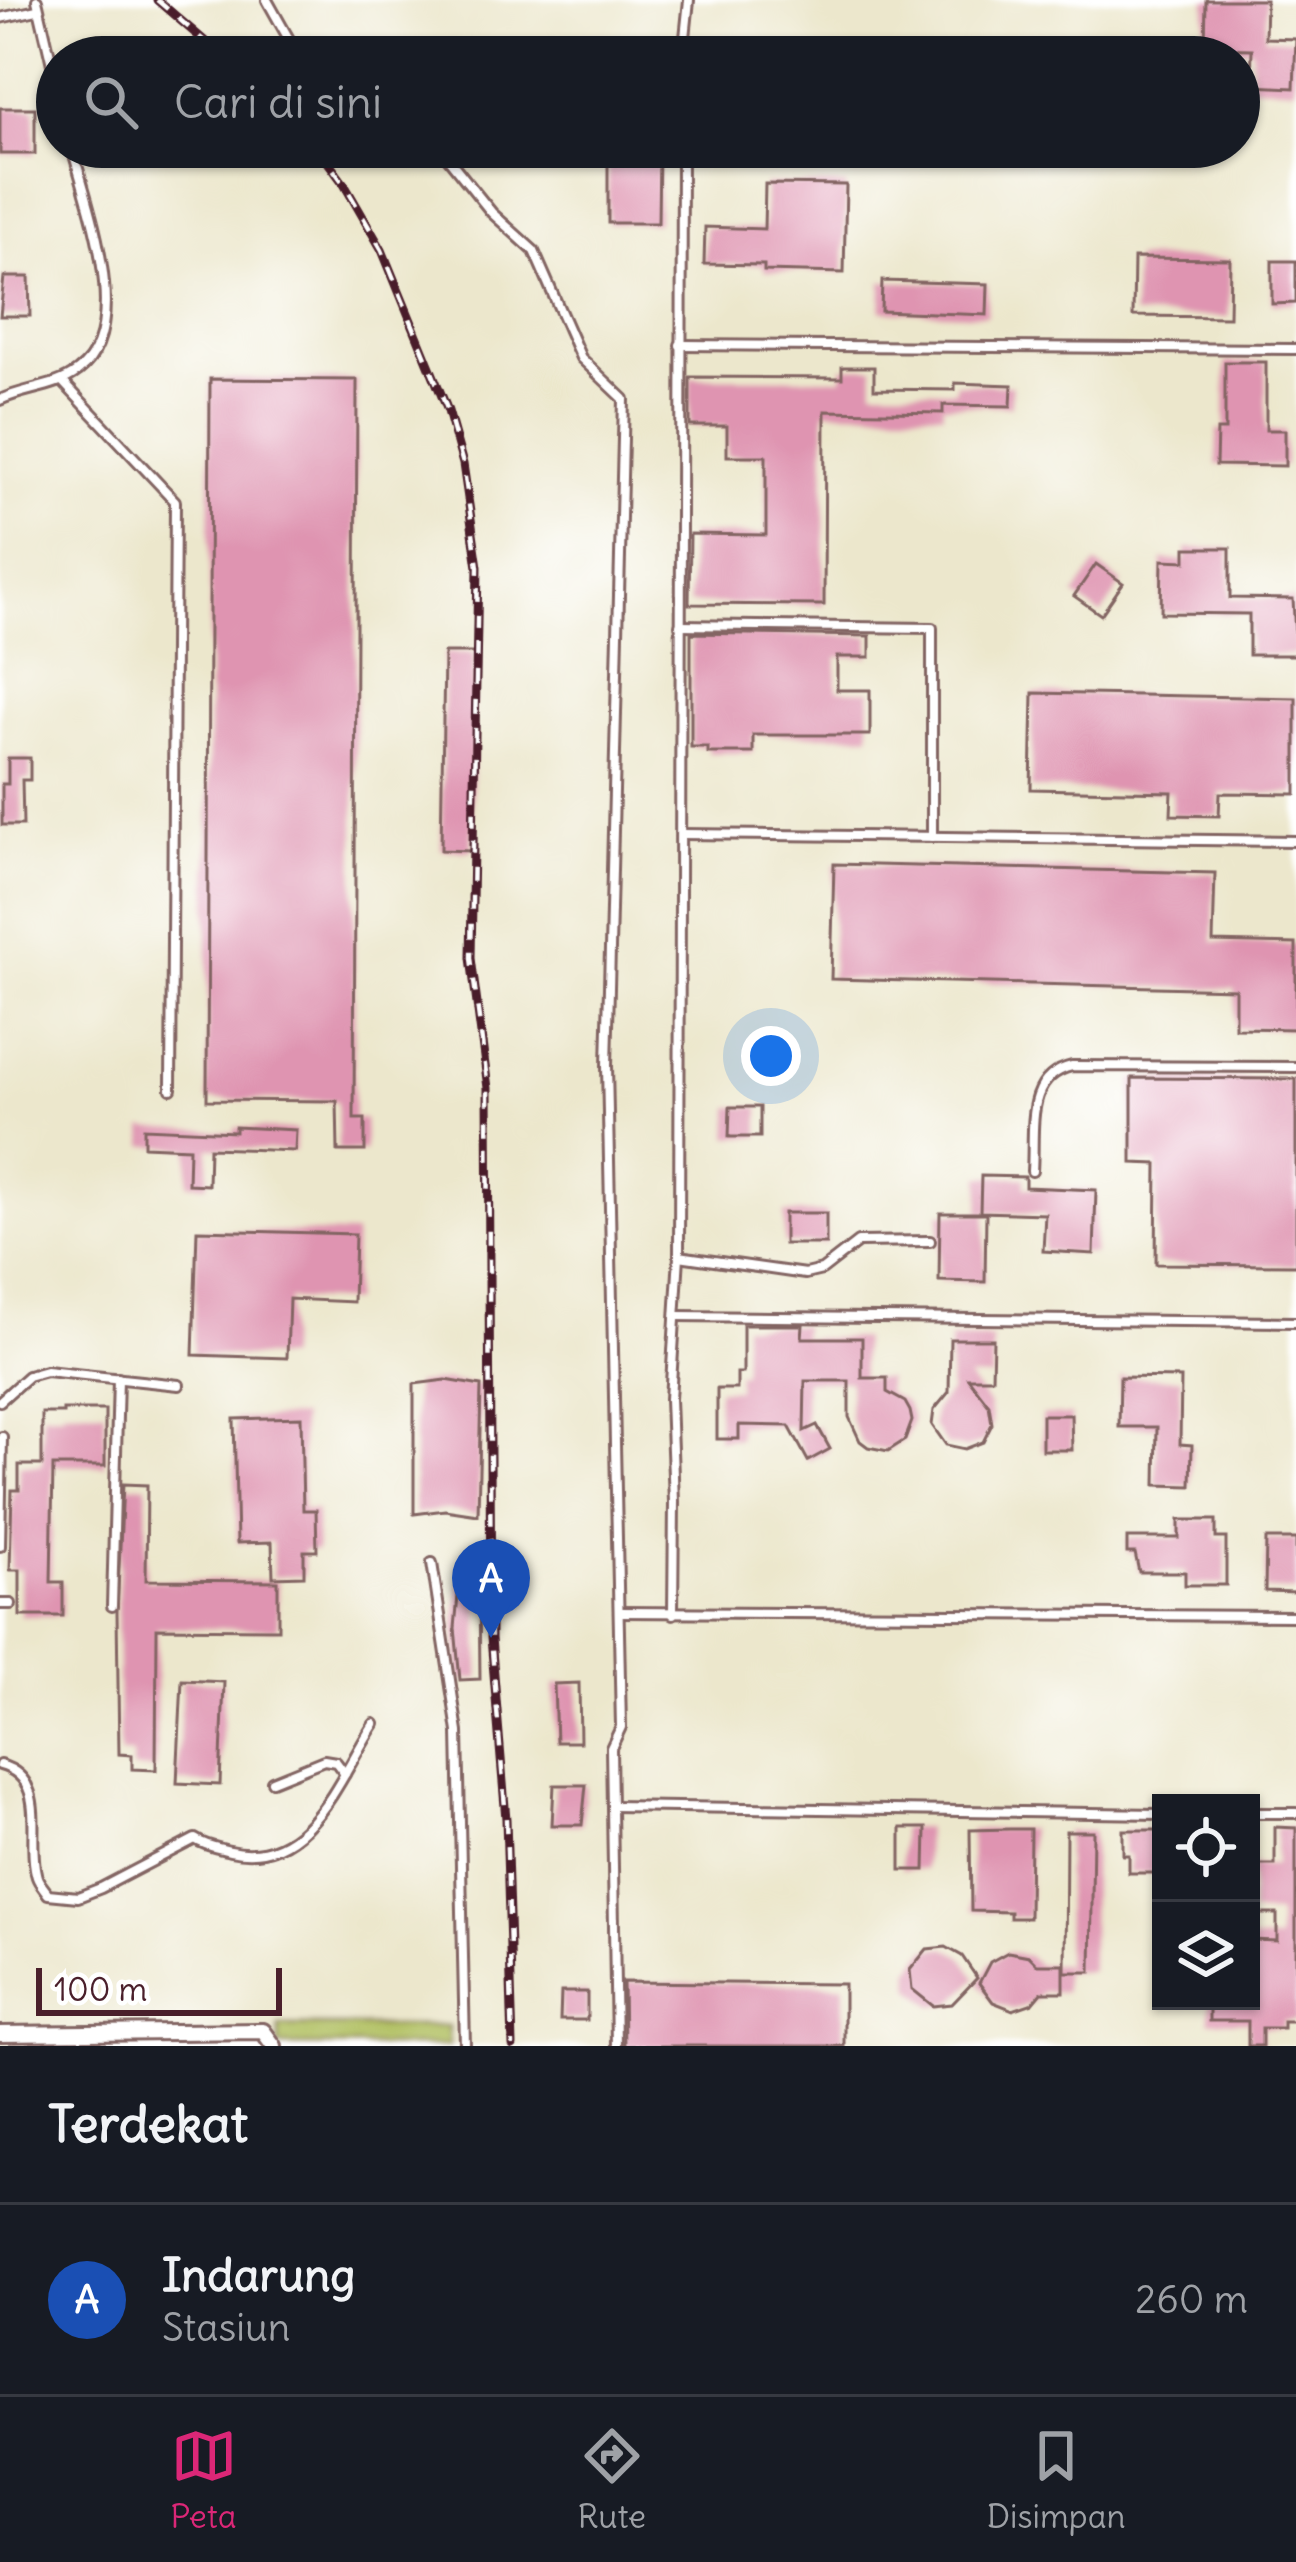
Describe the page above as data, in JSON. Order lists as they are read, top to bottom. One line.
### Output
{"scale_bar":"100 m","page":{"search":"Cari di sini","pins":"A","scale":"100 m","heading":"Terdekat","list":[{"mark":"A","name":"Indarung","note":"Stasiun","value":"260 m"}],"nav":["Peta","Rute","Disimpan"]}}
